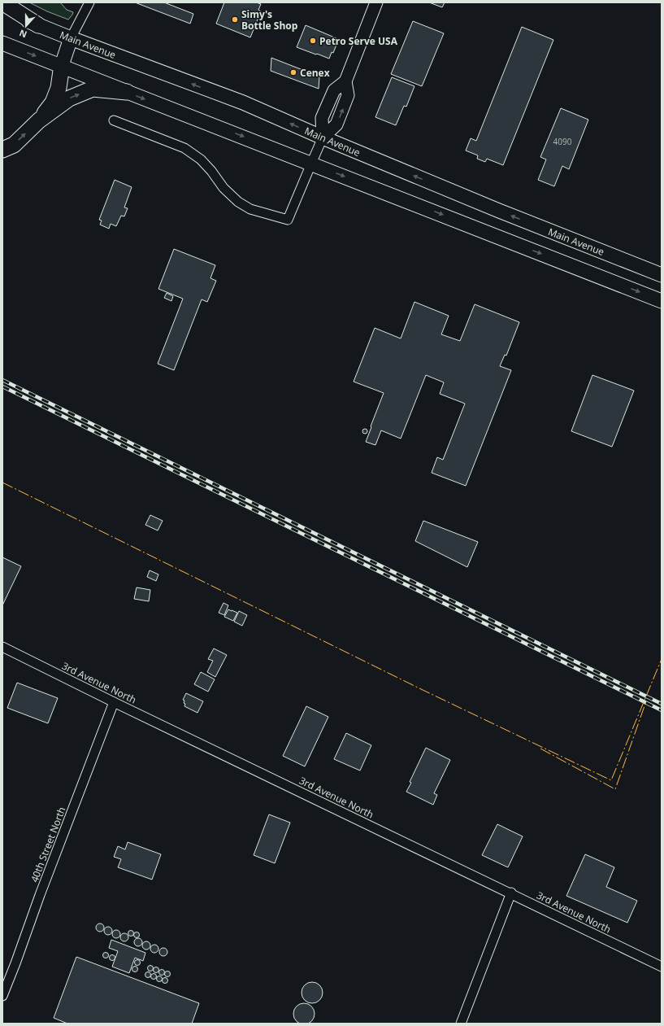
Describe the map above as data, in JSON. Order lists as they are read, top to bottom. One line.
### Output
{"streets":{"main road":["Main Avenue"],"street":["3rd Avenue North","40th Street North"]},"crossings":[["3rd Avenue North","40th Street North"]],"places":["Simy's Bottle Shop","Petro Serve USA","Cenex"],"house_numbers":["4090"],"north":"bottom"}
